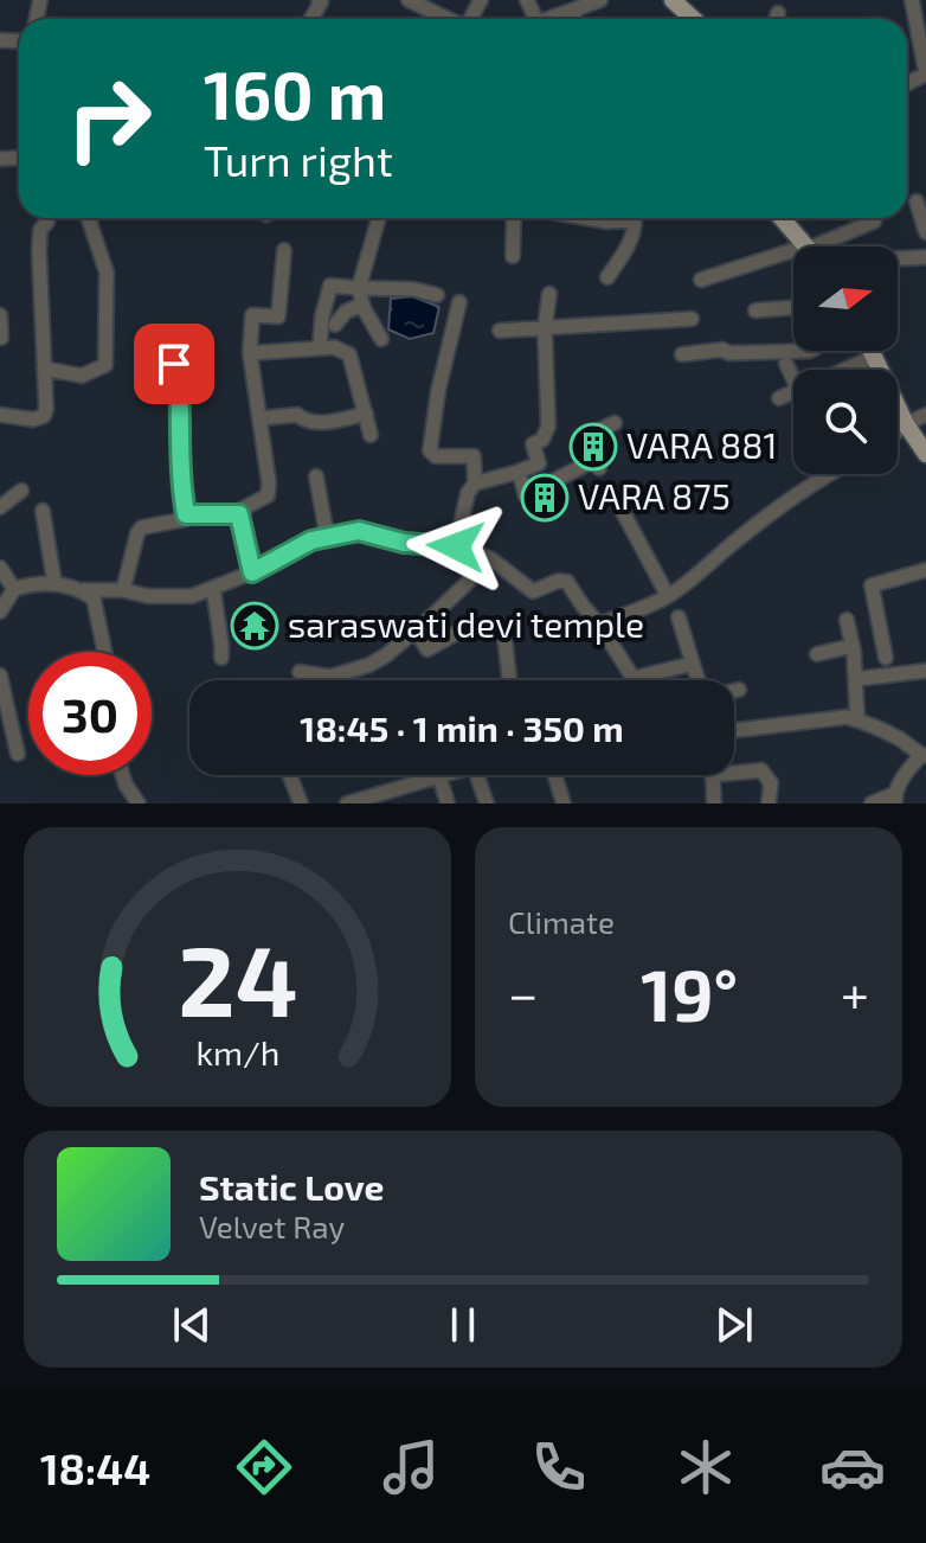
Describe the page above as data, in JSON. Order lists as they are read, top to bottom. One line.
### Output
{"places":{"building":["VARA 881","VARA 875"],"temple":["saraswati devi temple"]},"north":"right","page":{"turn":["160 m","Turn right"],"limit":"30","trip":"18:45 · 1 min · 350 m","tile":"Climate","heat":["−","19°","+"],"song":["Static Love","Velvet Ray"],"tabs":"18:44","gauge":["24","km/h"]}}
